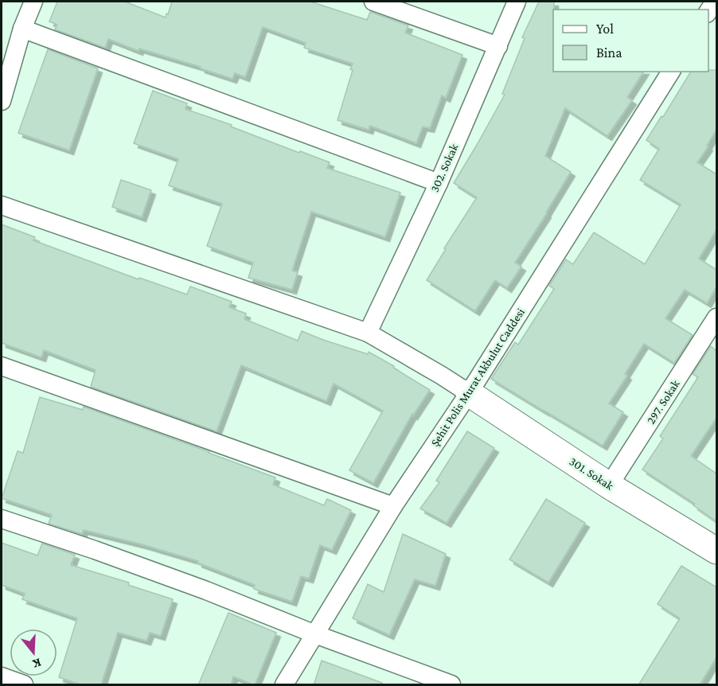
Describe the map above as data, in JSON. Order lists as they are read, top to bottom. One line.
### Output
{"streets":{"street":["302. Sokak","Şehit Polis Murat Akbulut Caddesi","297. Sokak","301. Sokak"]},"crossings":[["Şehit Polis Murat Akbulut Caddesi","301. Sokak"],["297. Sokak","301. Sokak"]],"legend":["Yol","Bina"],"north":"bottom"}
